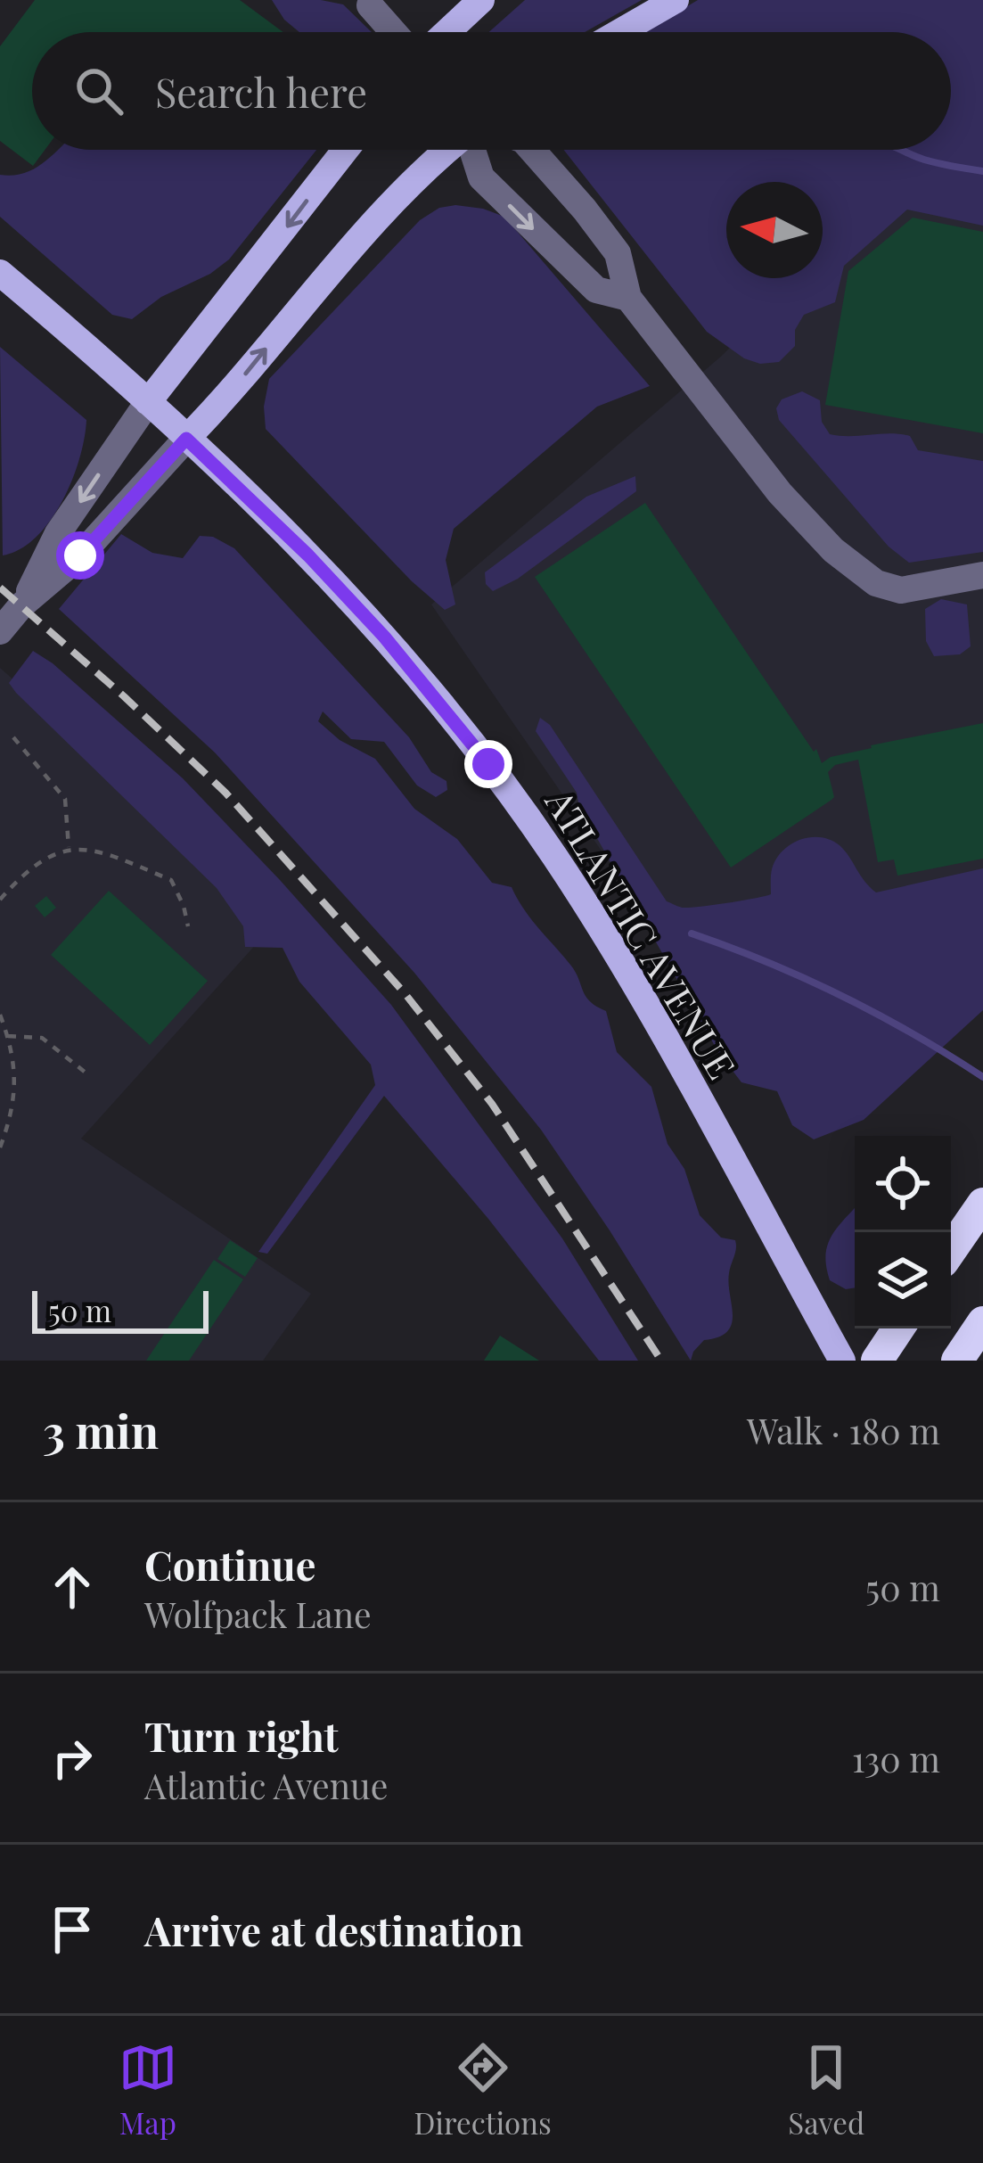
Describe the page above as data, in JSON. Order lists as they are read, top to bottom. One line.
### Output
{"streets":{"main road":["ATLANTIC AVENUE"]},"scale_bar":"50 m","north":"left","page":{"search":"Search here","scale":"50 m","heading":["3 min","Walk · 180 m"],"list":[["Continue","Wolfpack Lane","50 m"],["Turn right","Atlantic Avenue","130 m"],"Arrive at destination"],"nav":["Map","Directions","Saved"]}}
